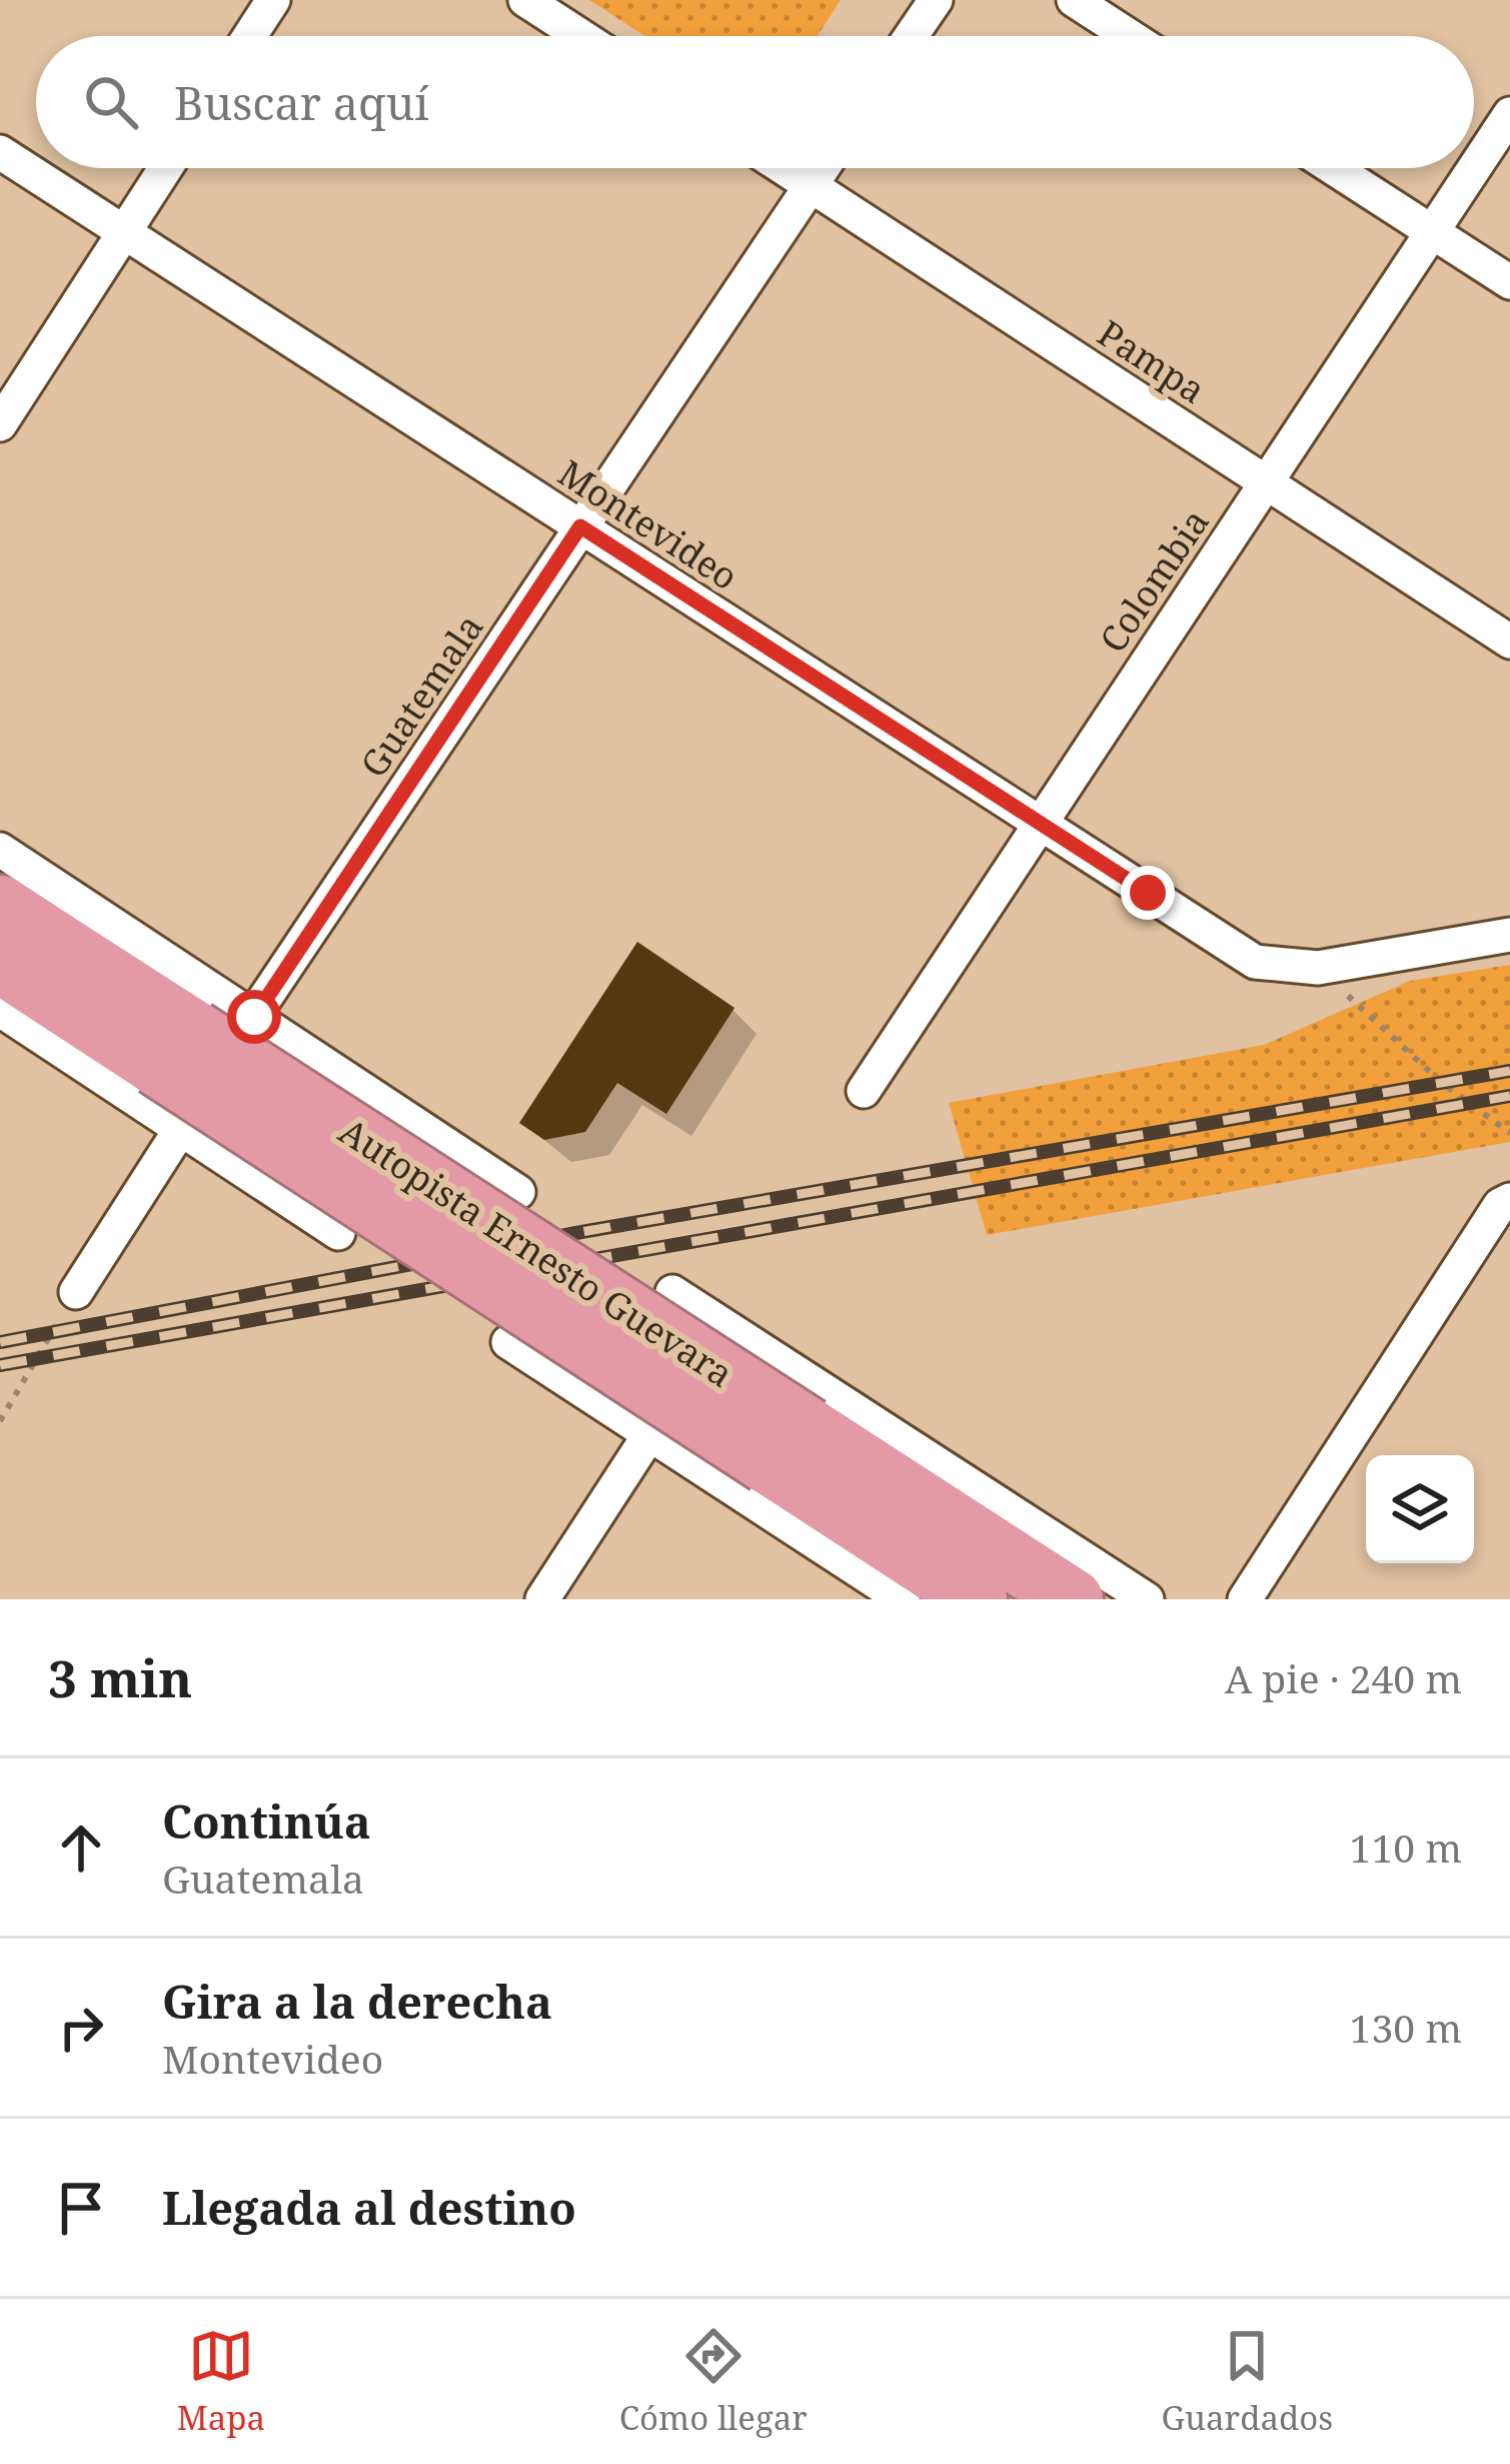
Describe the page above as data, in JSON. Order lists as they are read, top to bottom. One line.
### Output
{"streets":{"highway":["Autopista Ernesto Guevara"],"street":["Pampa","Montevideo","Colombia","Guatemala"]},"crossings":[["Pampa","Colombia"],["Pampa","Guatemala"],["Montevideo","Colombia"],["Montevideo","Guatemala"]],"page":{"search":"Buscar aquí","heading":["3 min","A pie · 240 m"],"list":[["Continúa","Guatemala","110 m"],["Gira a la derecha","Montevideo","130 m"],"Llegada al destino"],"nav":["Mapa","Cómo llegar","Guardados"]}}
